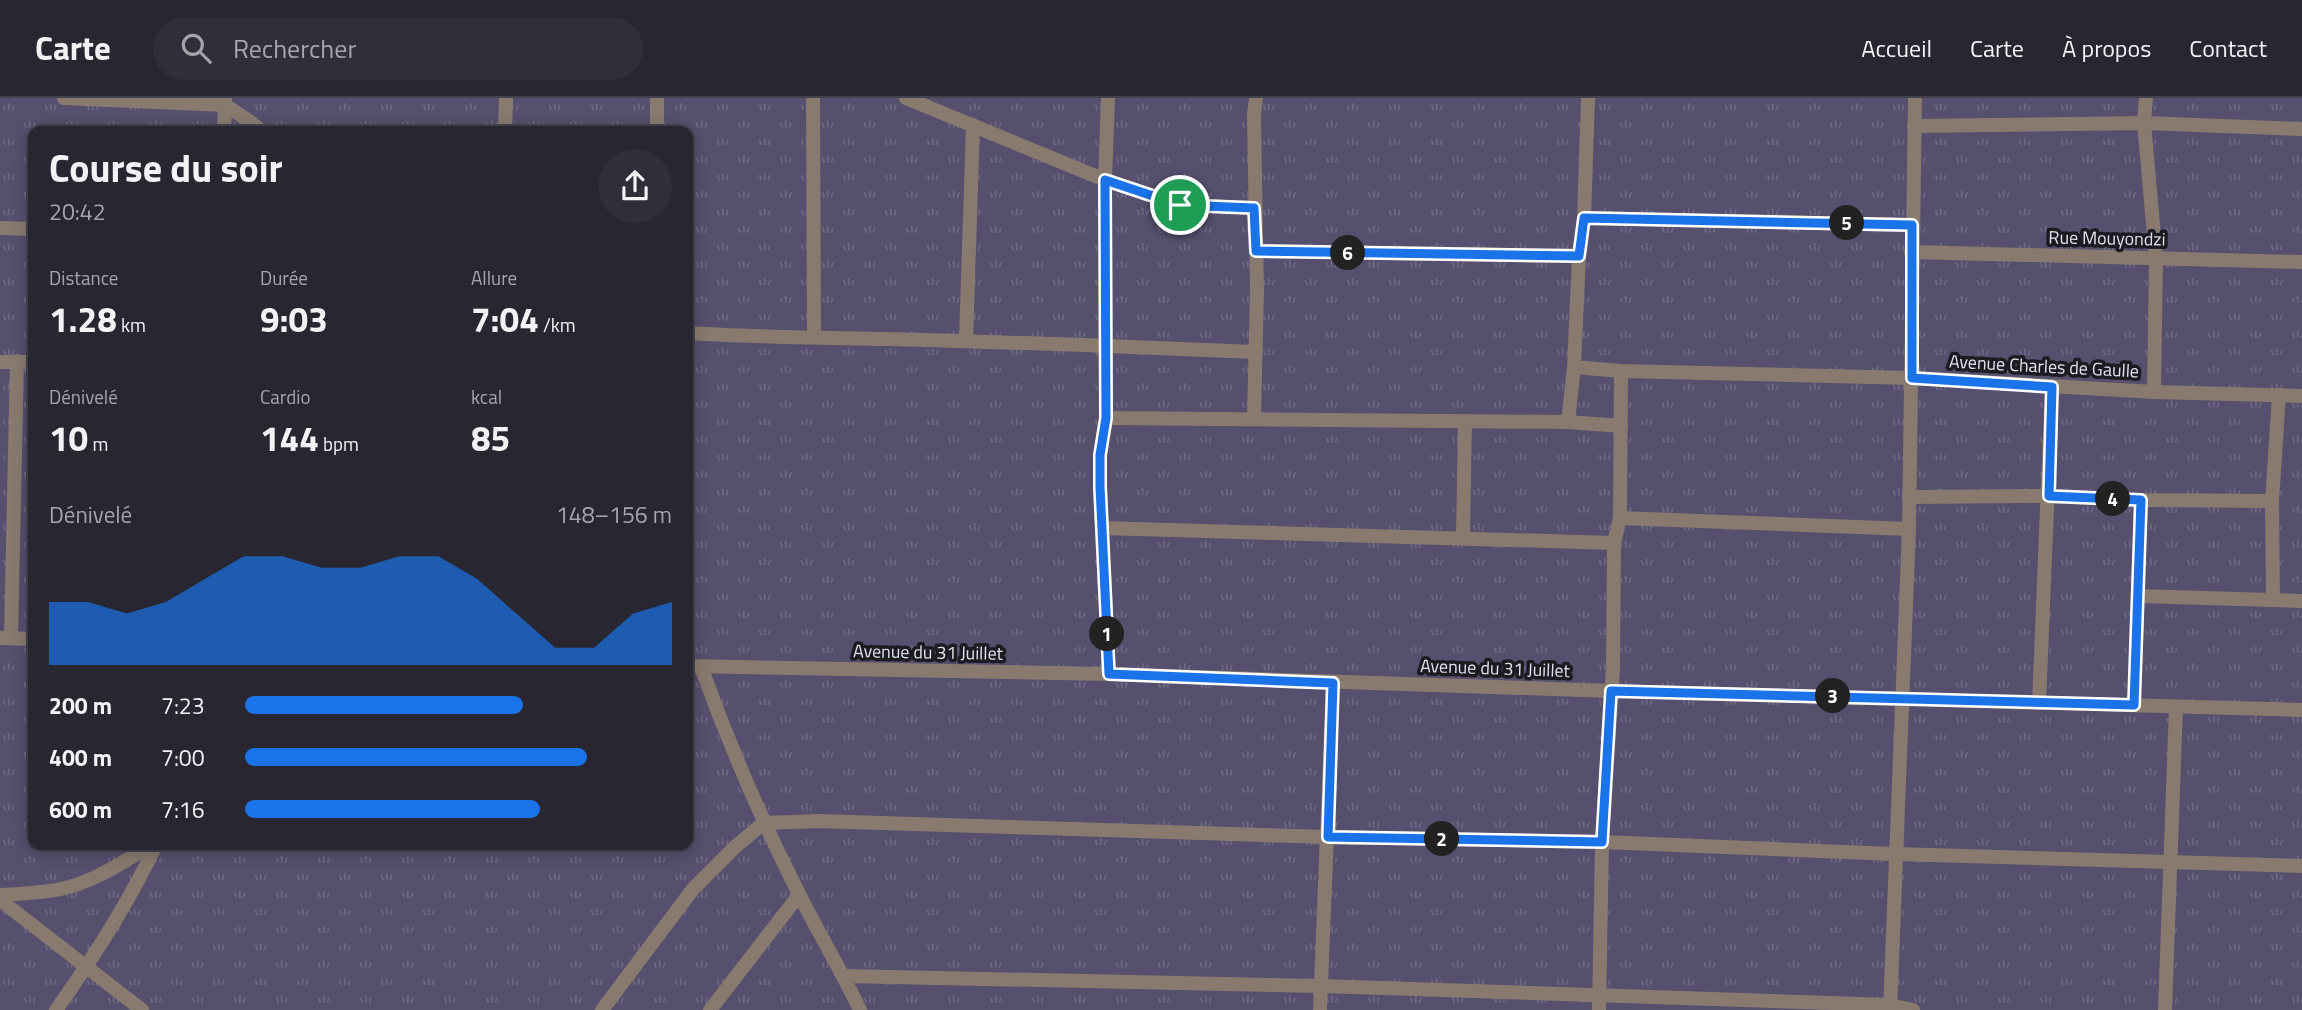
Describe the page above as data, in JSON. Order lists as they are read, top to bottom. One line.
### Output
{"streets":{"street":["Rue Mouyondzi","Avenue Charles de Gaulle","Avenue du 31 Juillet"]},"page":{"header":"Carte","search":"Rechercher","nav":["Accueil","Carte","À propos","Contact"],"heading":["Course du soir","20:42"],"pins":["5","6","4","1","3","2"],"stats":[["Distance","1.28 km"],["Durée","9:03"],["Allure","7:04 /km"],["Dénivelé","10 m"],["Cardio","144 bpm"],["kcal","85"]],"chart":["Dénivelé","148–156 m"],"list":[{"name":"200 m","note":"7:23"},{"name":"400 m","note":"7:00"},{"name":"600 m","note":"7:16"}]}}
